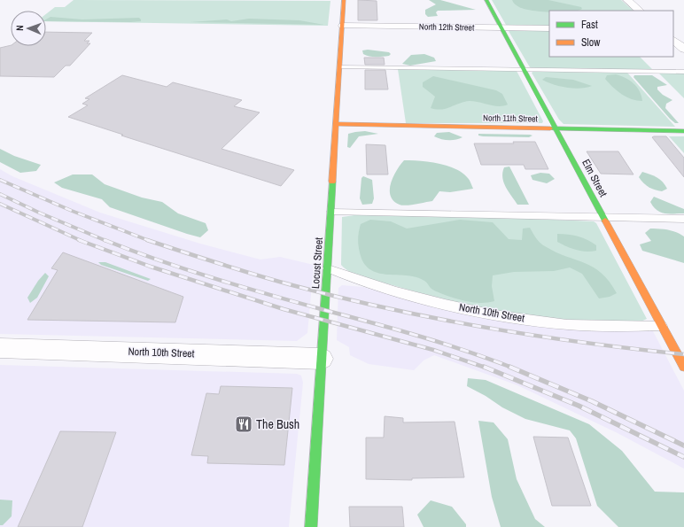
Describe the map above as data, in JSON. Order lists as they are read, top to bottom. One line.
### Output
{"streets":{"street":["North 12th Street","North 11th Street","Elm Street","Locust Street","North 10th Street"]},"crossings":[["North 12th Street","Elm Street"],["North 12th Street","Locust Street"],["North 11th Street","Elm Street"],["North 11th Street","Locust Street"],["Elm Street","North 10th Street"],["Locust Street","North 10th Street"]],"places":{"restaurant":["The Bush"]},"legend":["Fast","Slow"],"north":"left"}
